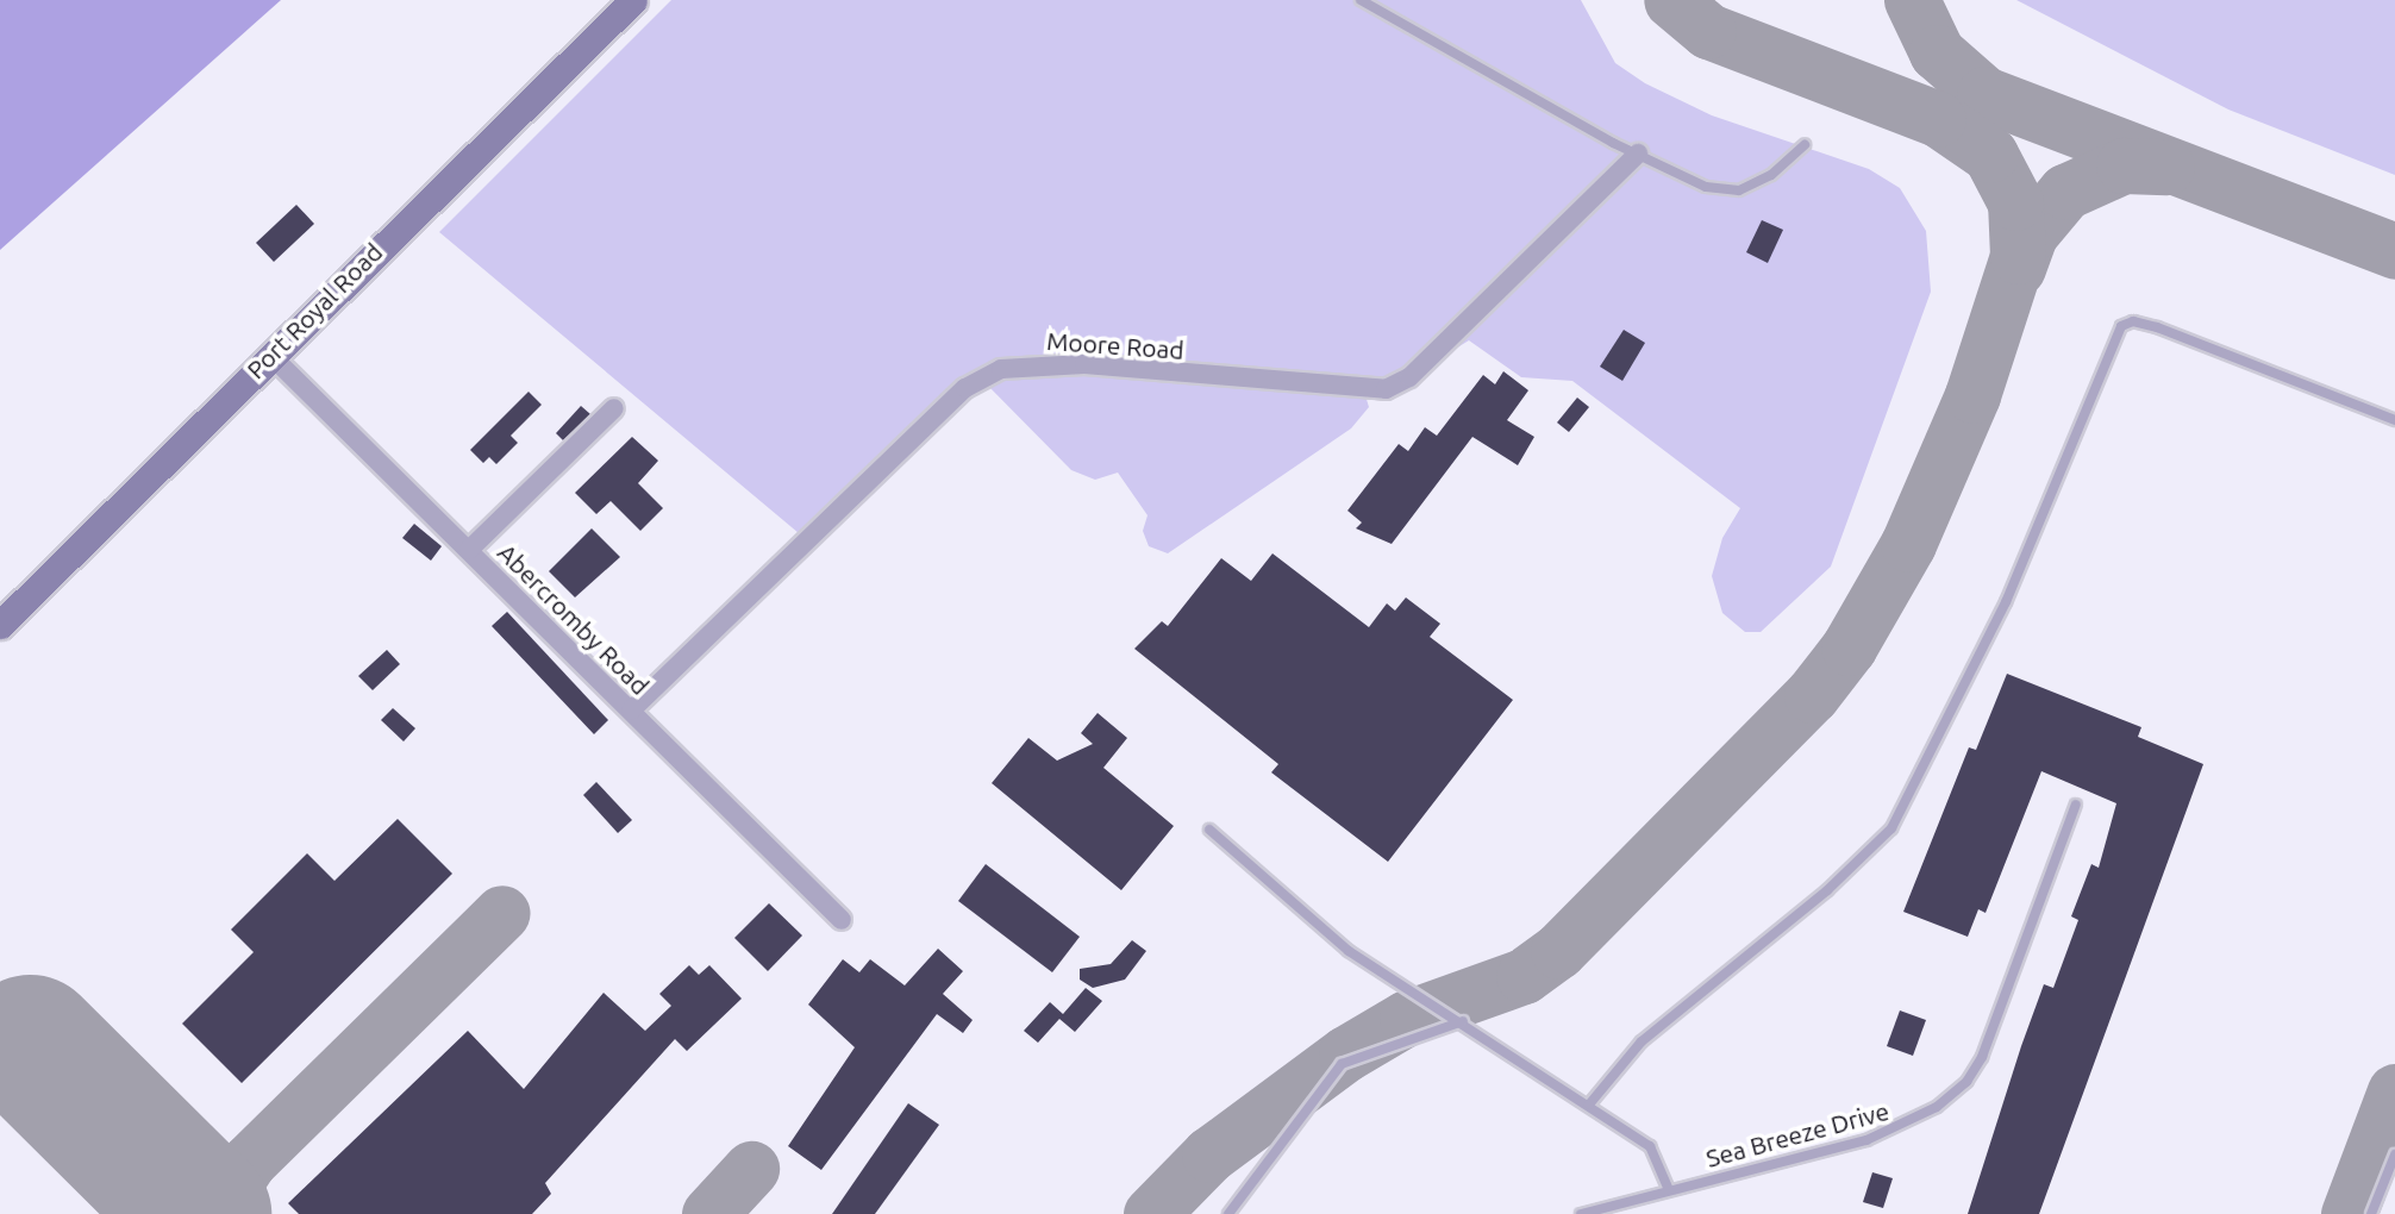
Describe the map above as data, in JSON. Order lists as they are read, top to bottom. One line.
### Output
{"streets":{"main road":["Port Royal Road"],"street":["Moore Road","Abercromby Road"],"lane":["Sea Breeze Drive"]},"crossings":[["Port Royal Road","Abercromby Road"],["Moore Road","Abercromby Road"]]}
